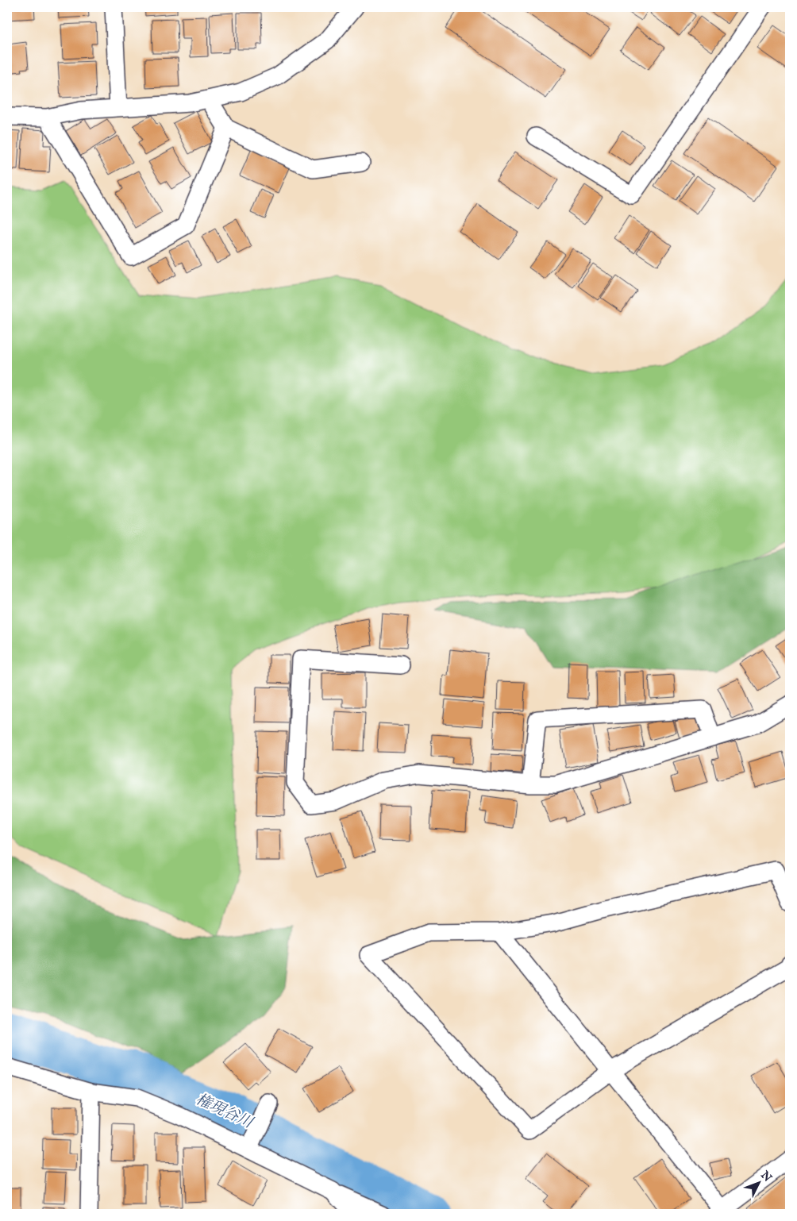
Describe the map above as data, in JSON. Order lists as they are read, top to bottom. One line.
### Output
{"water":["権現谷川"],"north":"top right"}
